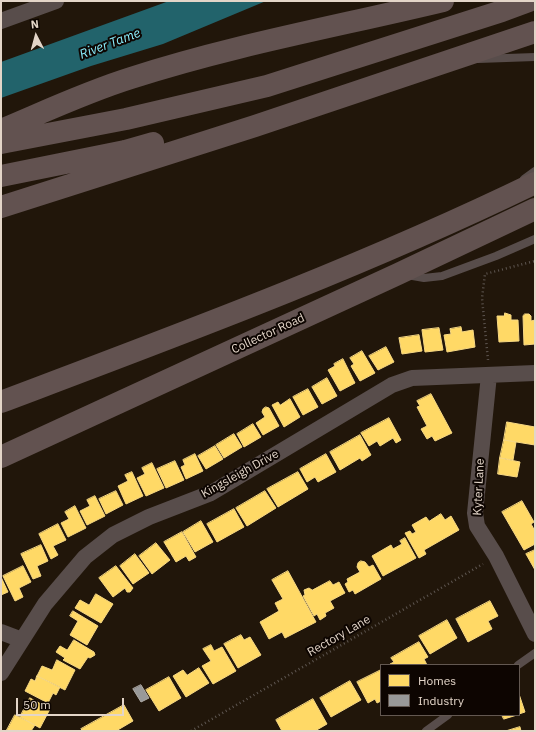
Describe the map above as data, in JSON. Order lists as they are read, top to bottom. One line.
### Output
{"streets":{"highway":["Collector Road"],"street":["Kingsleigh Drive","Kyter Lane"],"path":["Rectory Lane"]},"crossings":[["Kingsleigh Drive","Kyter Lane"],["Kyter Lane","Rectory Lane"]],"water":["River Tame"],"legend":["Homes","Industry"],"scale_bar":"50 m","north":"top"}
